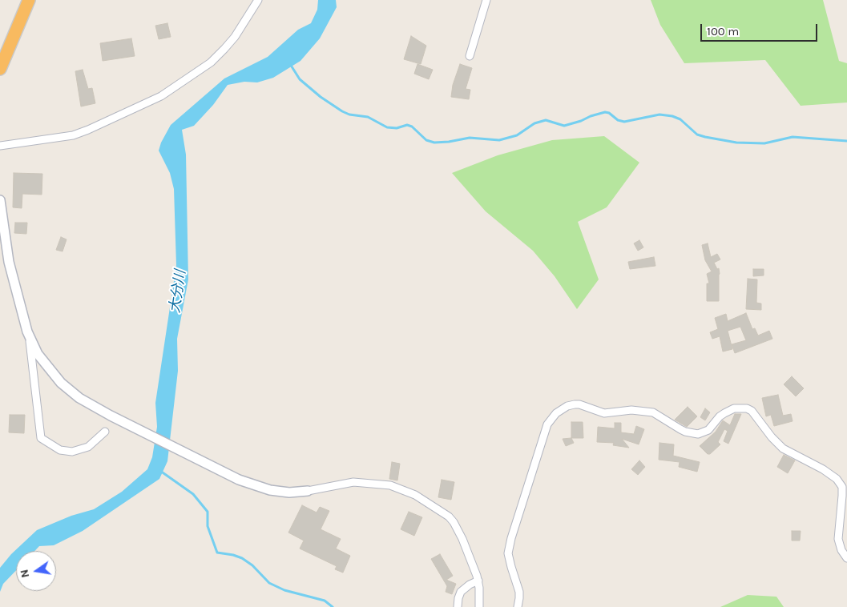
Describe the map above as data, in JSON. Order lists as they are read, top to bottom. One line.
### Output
{"water":["大分川"],"scale_bar":"100 m","north":"left"}
